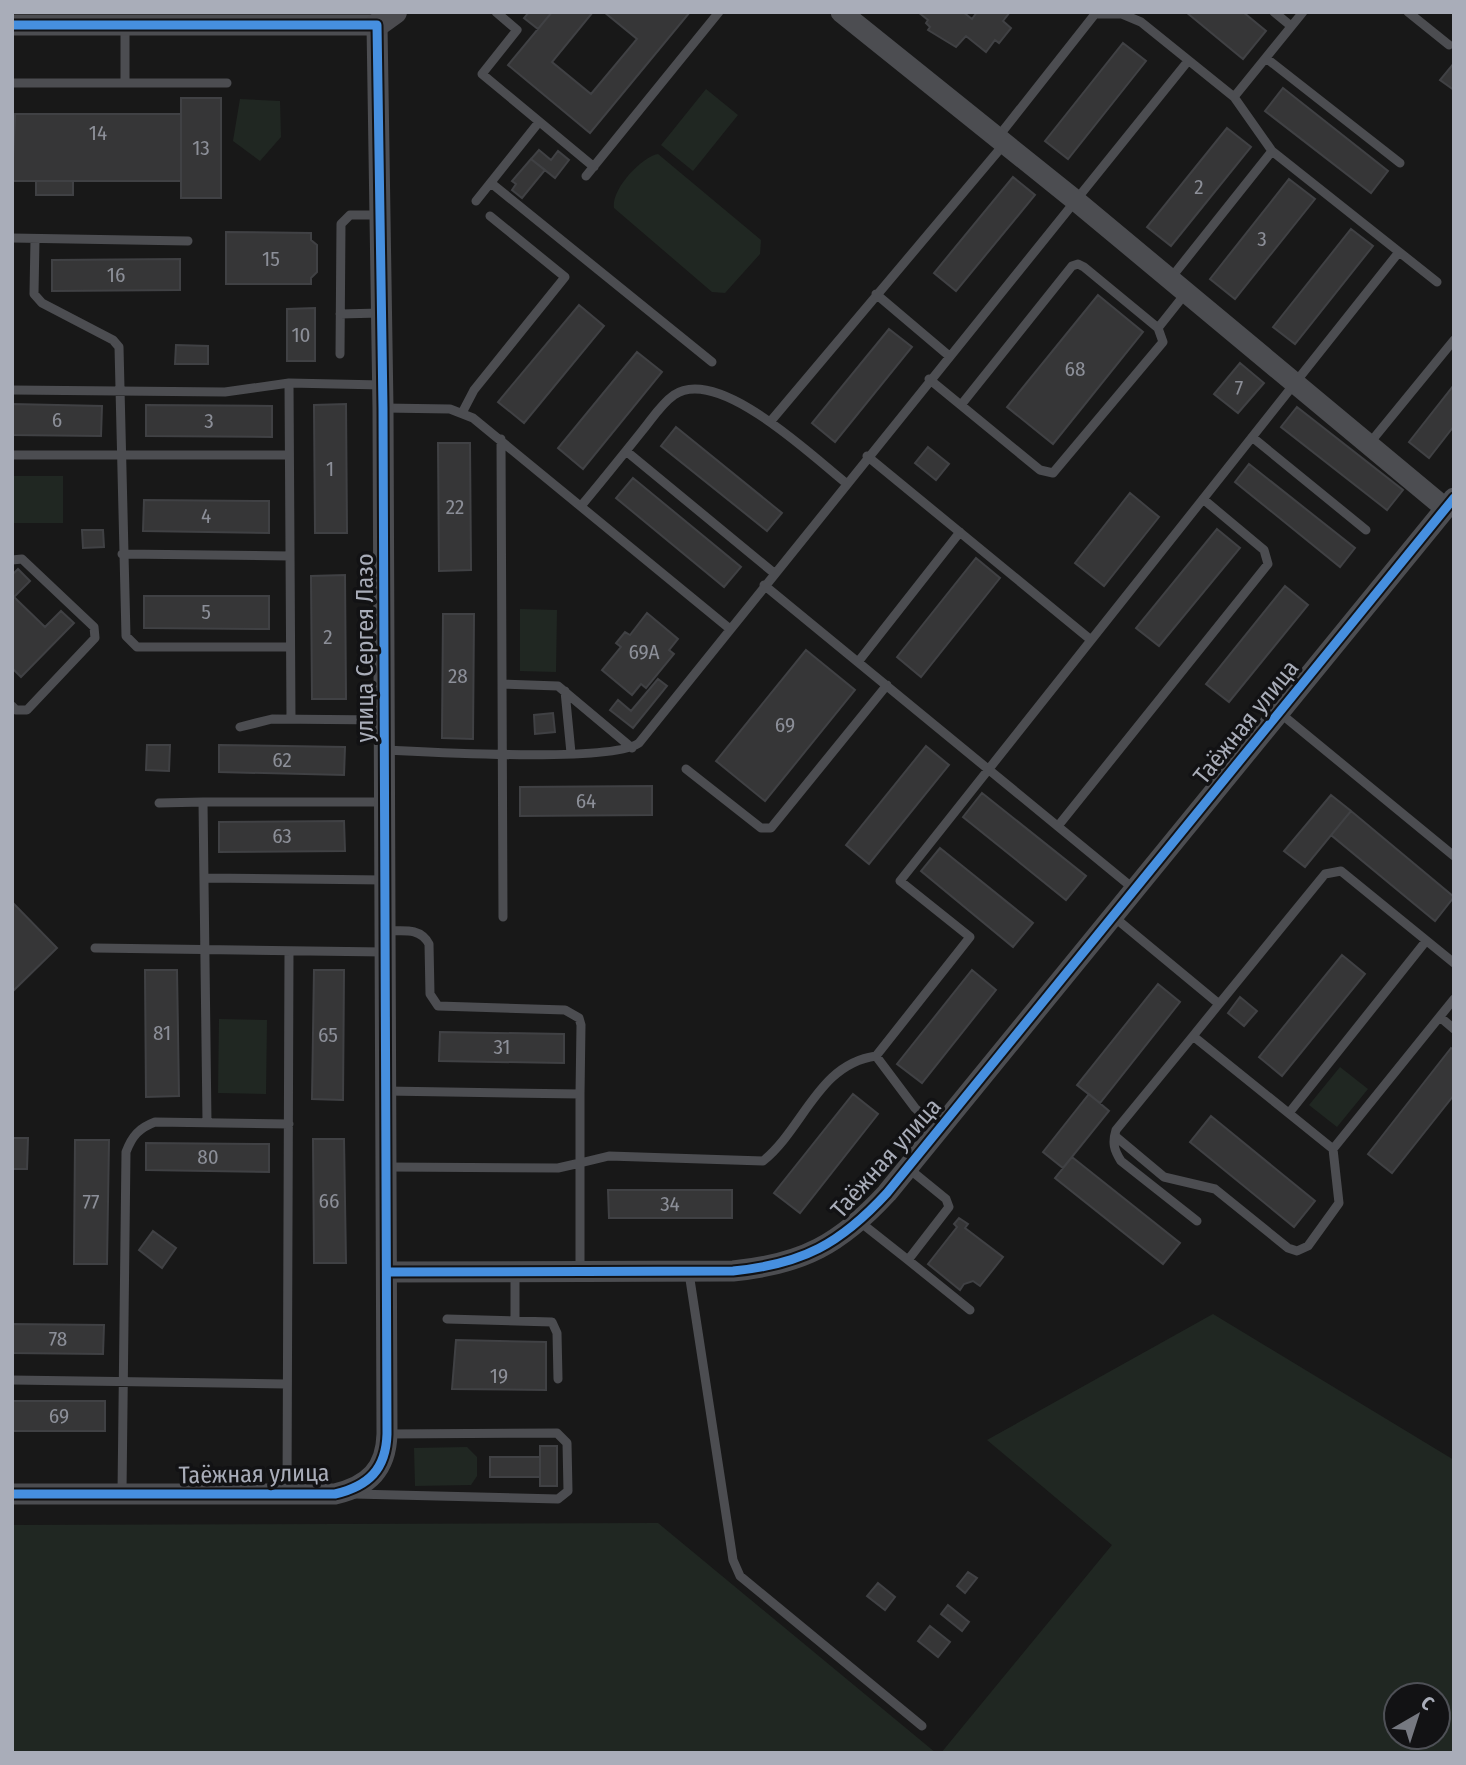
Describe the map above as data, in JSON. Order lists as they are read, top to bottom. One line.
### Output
{"streets":{"street":["улица Сергея Лазо","Таёжная улица"]},"crossings":[["улица Сергея Лазо","Таёжная улица"]],"house_numbers":["14","13","2","3","15","16","10","68","7","6","3","1","22","4","5","2","69А","28","69","62","64","63","81","65","31","80","66","77","34","78","19","69"],"north":"top right"}
